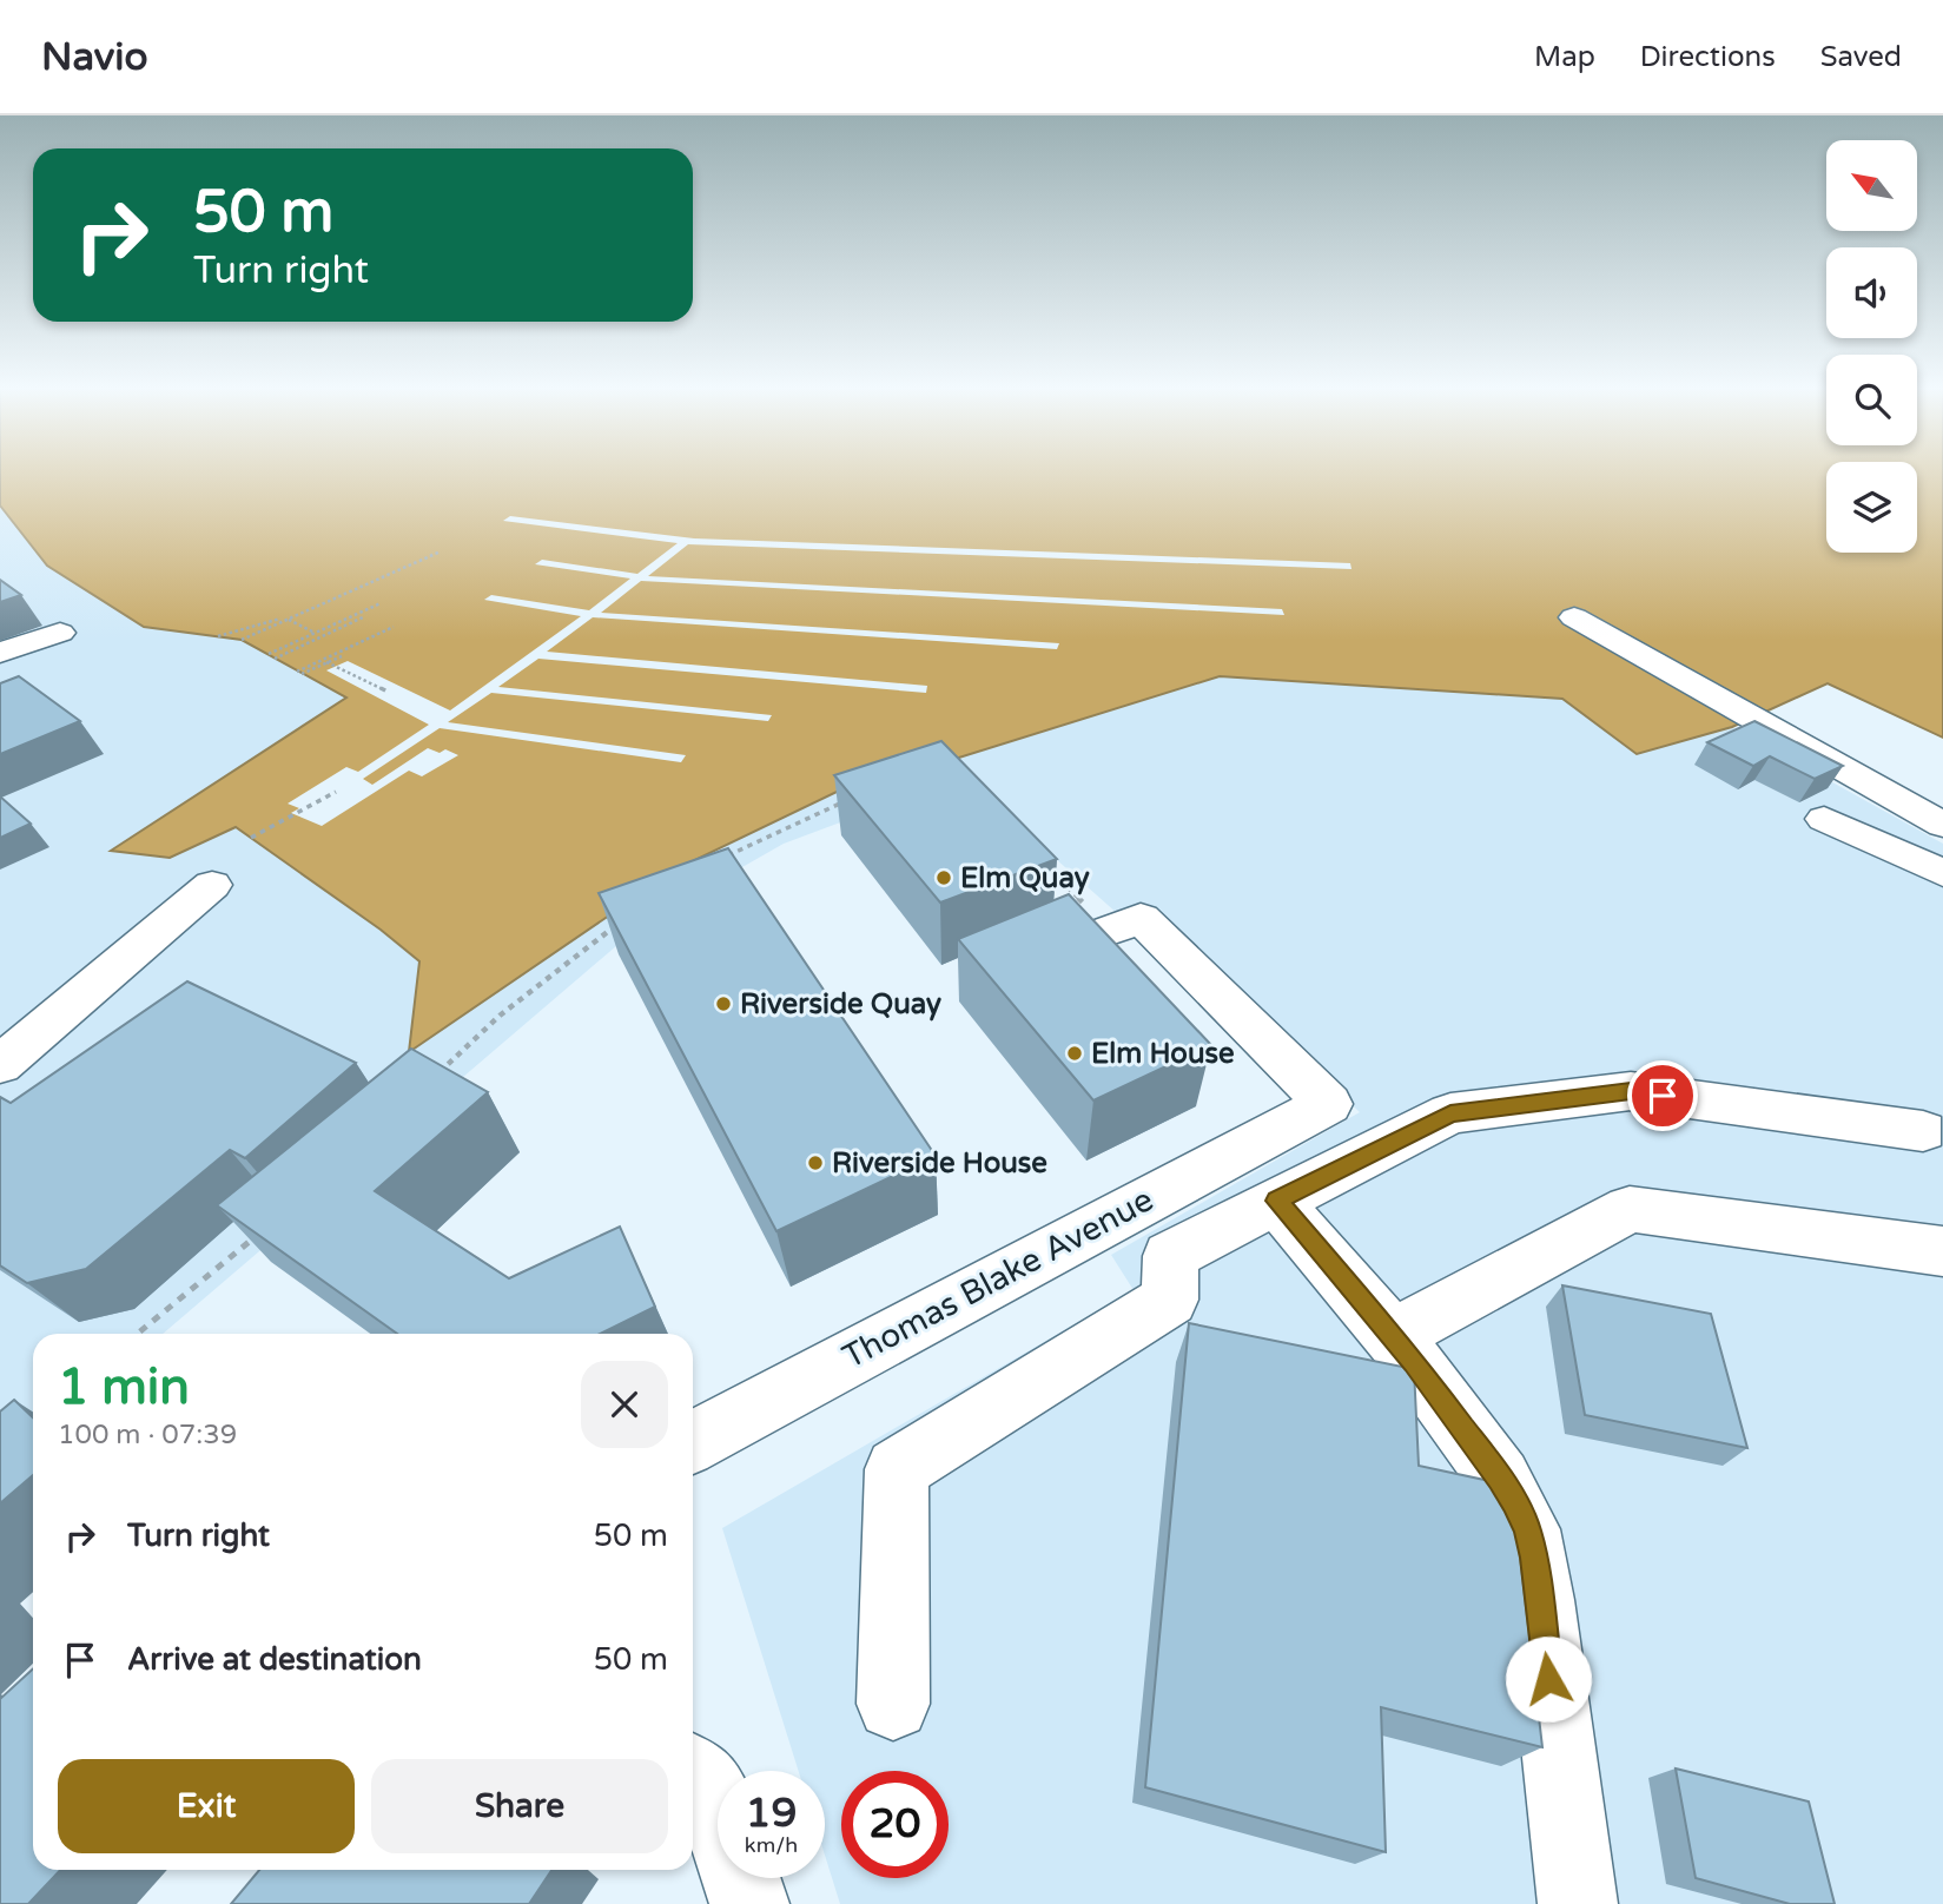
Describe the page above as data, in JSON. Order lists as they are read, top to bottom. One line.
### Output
{"streets":{"street":["Thomas Blake Avenue"]},"places":["Elm Quay","Riverside Quay","Elm House","Riverside House"],"north":"top left","page":{"header":"Navio","nav":["Map","Directions","Saved"],"turn":["50 m","Turn right"],"heading":["1 min","100 m · 07:39"],"list":[{"name":"Turn right","value":"50 m"},{"name":"Arrive at destination","value":"50 m"}],"buttons":["Exit","Share"],"speed":"19 km/h","limit":"20"}}
